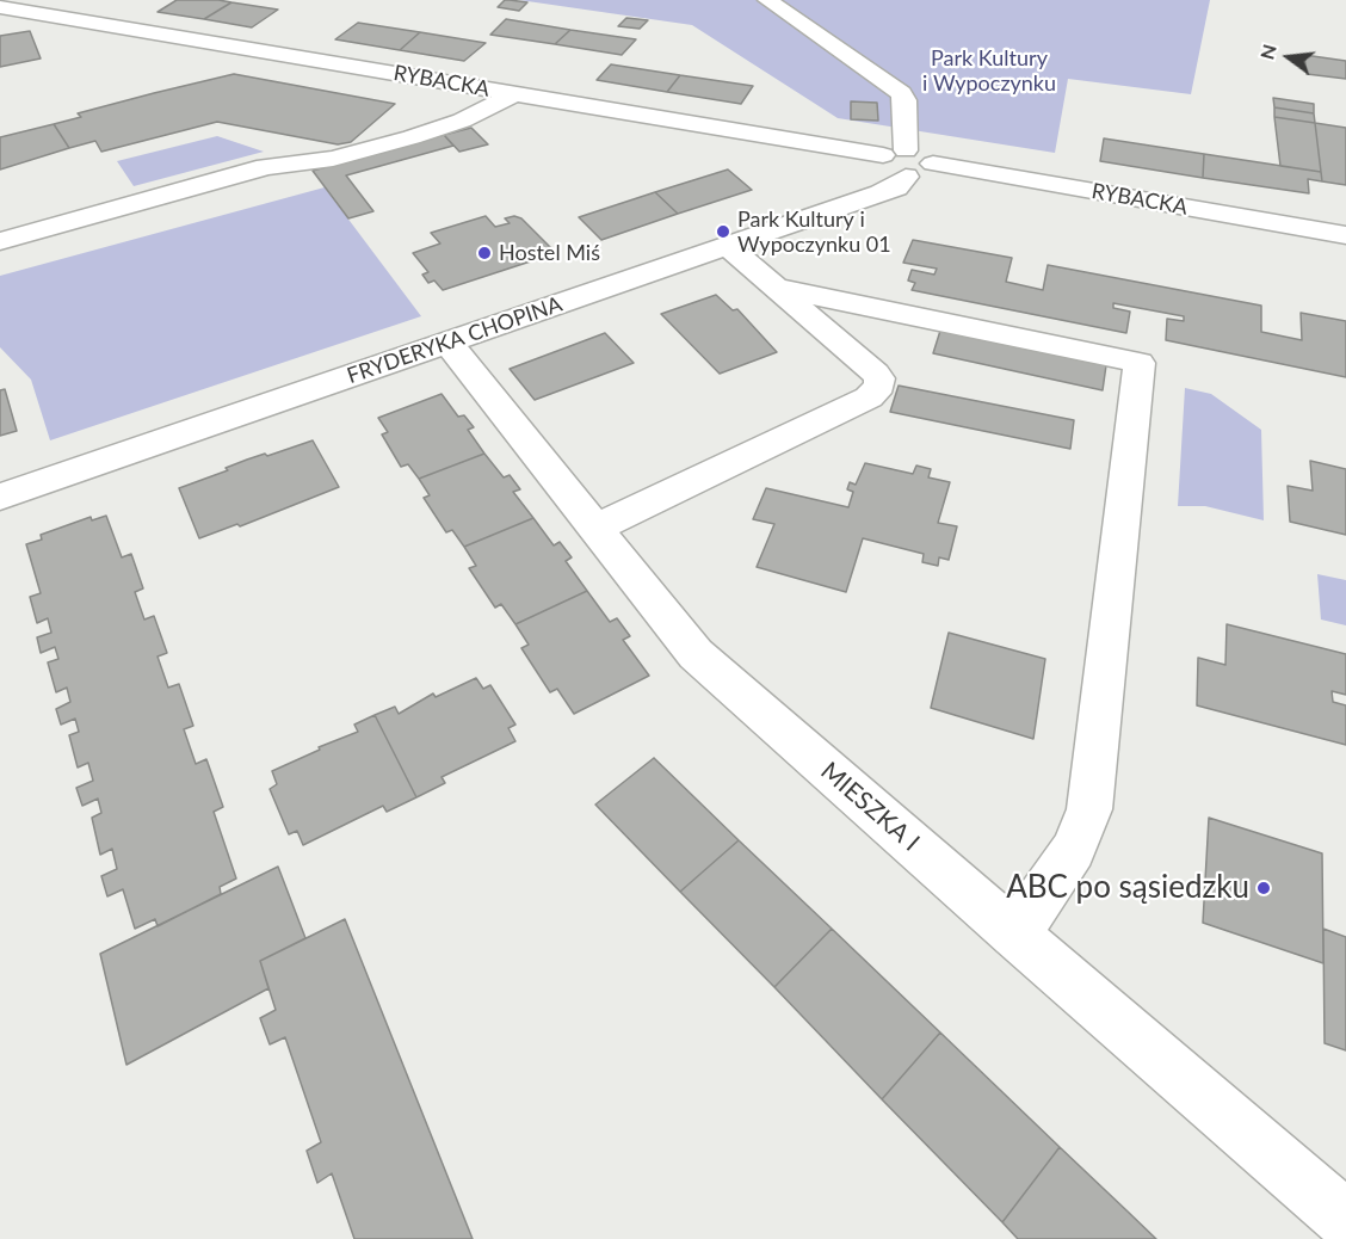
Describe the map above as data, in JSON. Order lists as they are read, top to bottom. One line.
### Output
{"streets":{"street":["RYBACKA","FRYDERYKA CHOPINA","MIESZKA I"]},"crossings":[["RYBACKA","FRYDERYKA CHOPINA"],["FRYDERYKA CHOPINA","MIESZKA I"]],"parks":["Park Kultury i Wypoczynku"],"places":["Park Kultury i Wypoczynku 01","Hostel Miś","ABC po sąsiedzku"],"north":"left"}
